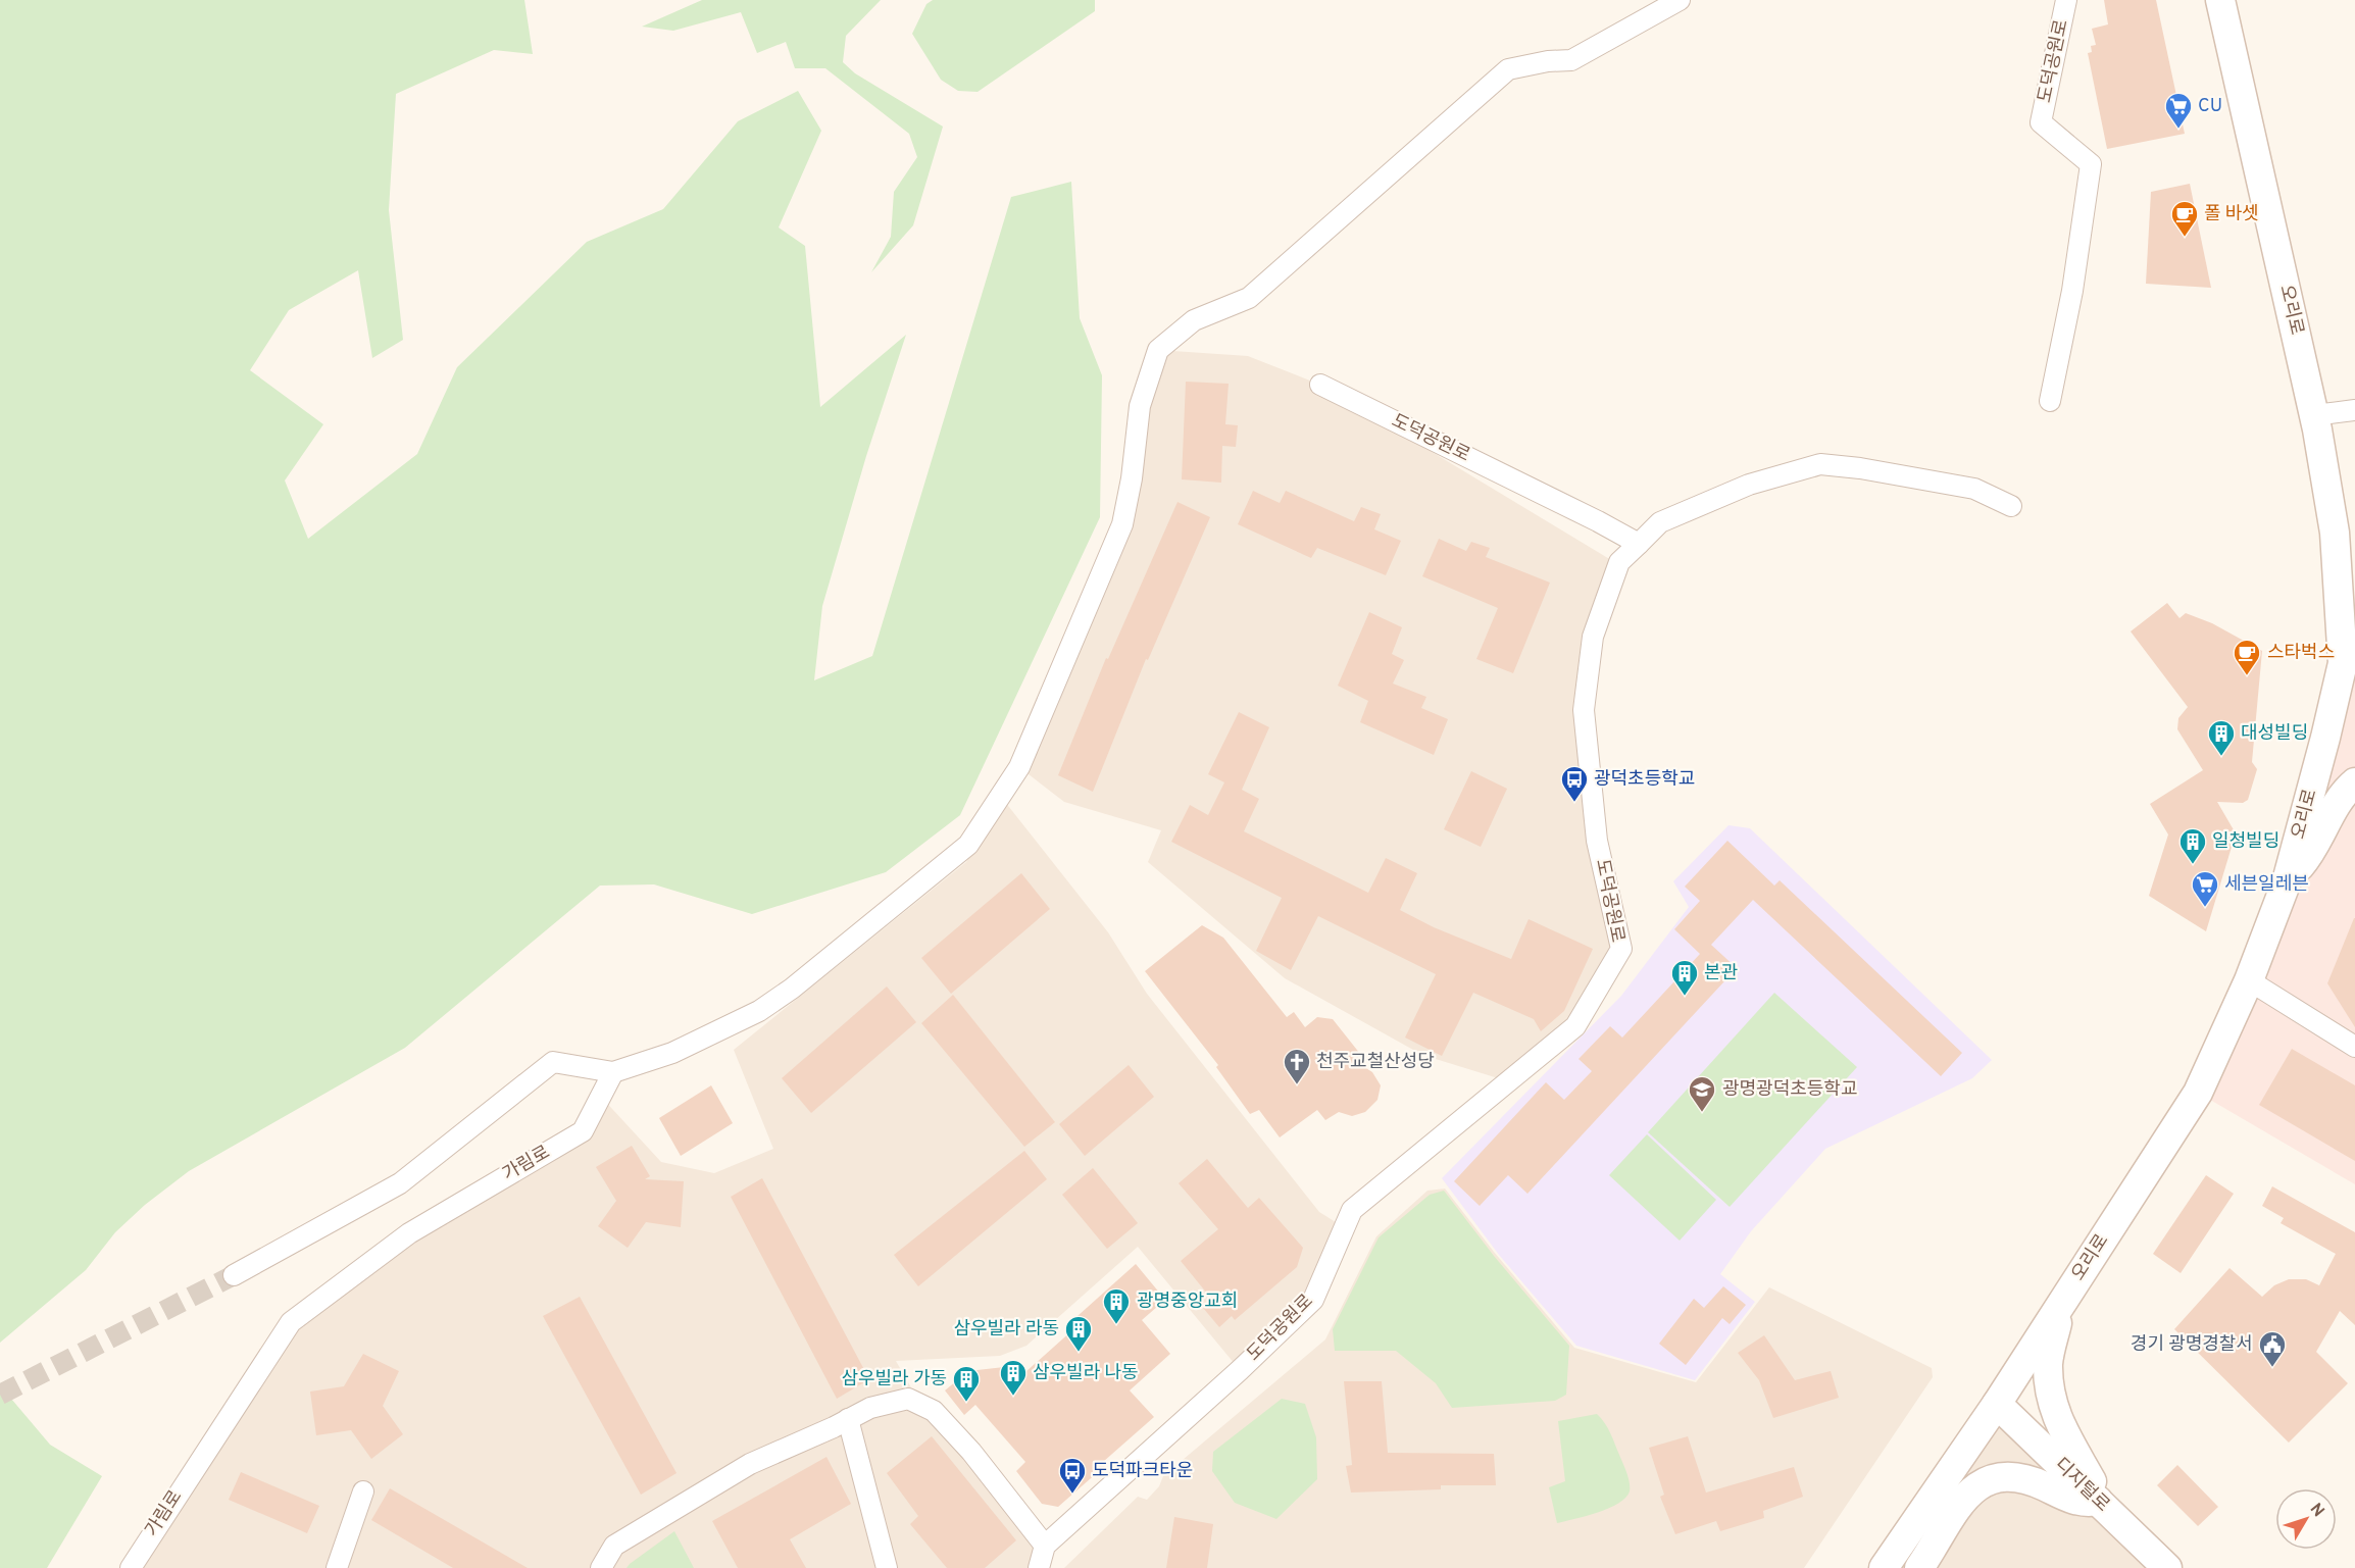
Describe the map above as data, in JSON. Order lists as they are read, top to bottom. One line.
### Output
{"streets":{"main road":["오리로","디지털로"],"street":["도덕공원로","가림로"]},"crossings":[["오리로","디지털로"]],"places":{"supermarket":["CU","세븐일레븐"],"cafe":["폴 바셋","스타벅스"],"building":["대성빌딩","일청빌딩","본관","광명중앙교회","삼우빌라 라동","삼우빌라 나동","삼우빌라 가동"],"bus stop":["광덕초등학교","도덕파크타운"],"church":["천주교철산성당"],"school or university":["광명광덕초등학교"],"public building":["경기 광명경찰서"]},"north":"top right"}
